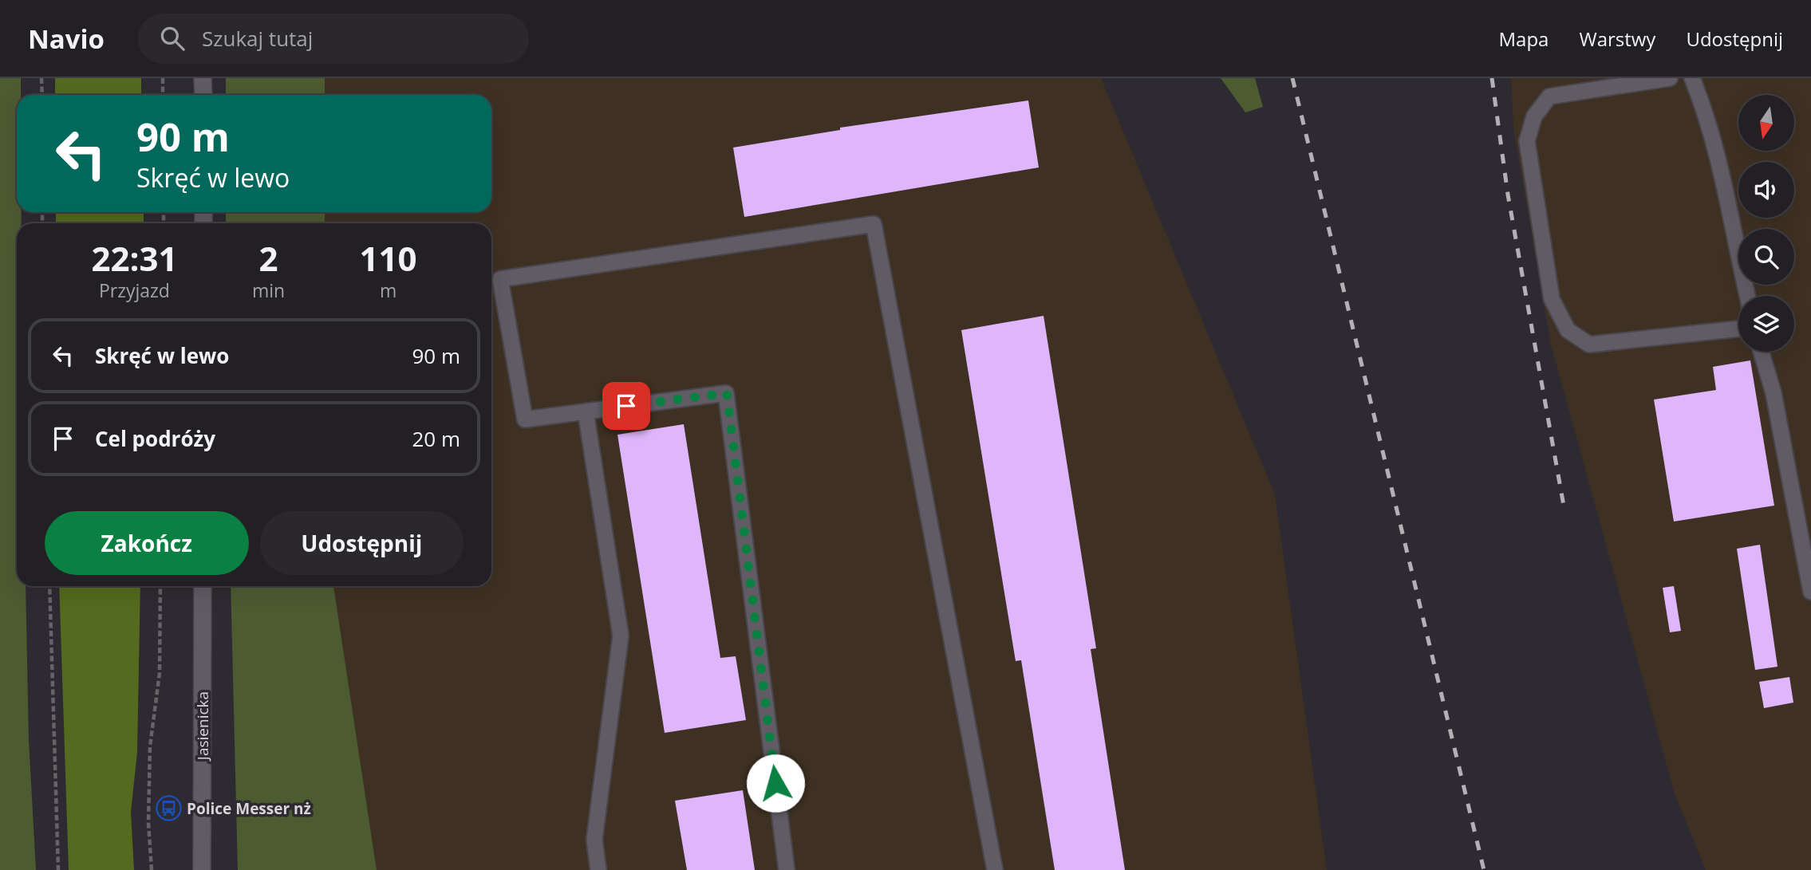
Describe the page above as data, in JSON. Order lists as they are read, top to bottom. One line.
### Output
{"streets":{"main road":["Jasienicka"]},"places":{"bus stop":["Police Messer nż"]},"north":"bottom","page":{"header":"Navio","search":"Szukaj tutaj","nav":["Mapa","Warstwy","Udostępnij"],"turn":["90 m","Skręć w lewo"],"eta":["22:31","Przyjazd","2","min","110","m"],"list":[{"name":"Skręć w lewo","value":"90 m"},{"name":"Cel podróży","value":"20 m"}],"buttons":["Zakończ","Udostępnij"]}}
